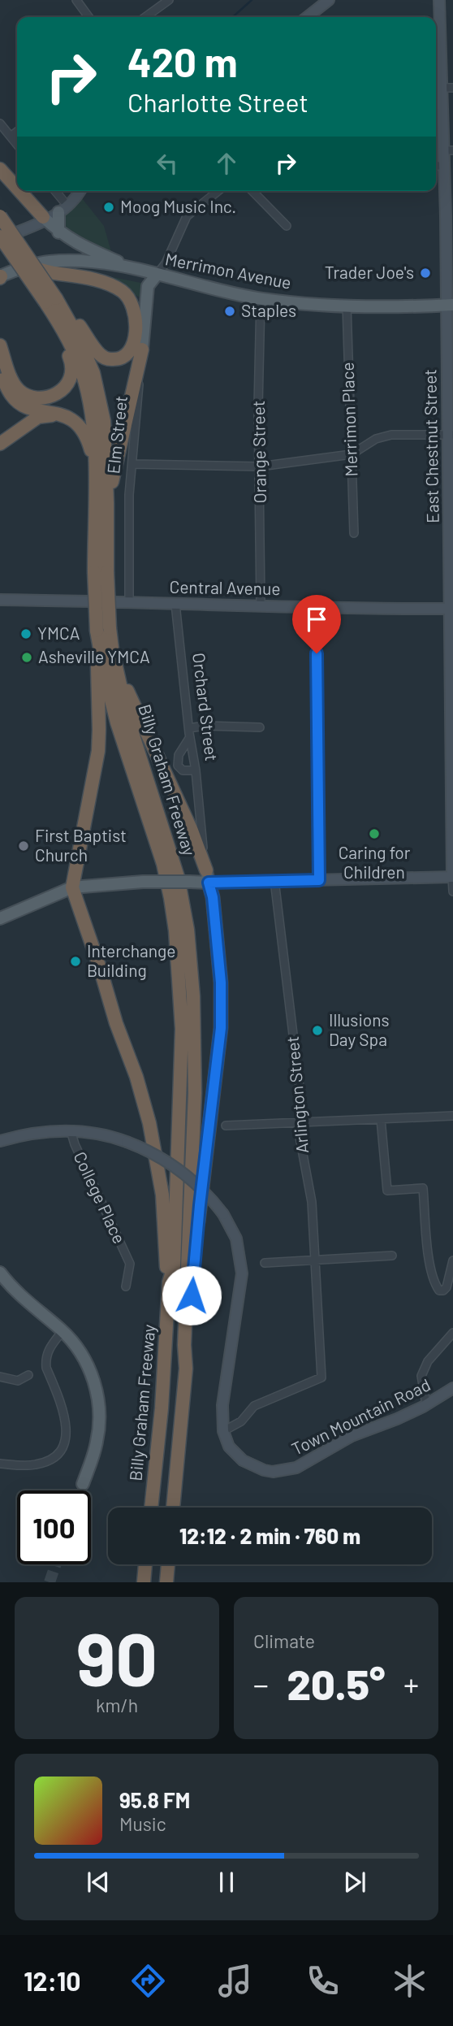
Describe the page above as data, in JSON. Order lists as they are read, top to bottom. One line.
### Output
{"streets":{"highway":["Billy Graham Freeway"],"main road":["Merrimon Avenue","Elm Street"],"street":["Merrimon Place","East Chestnut Street","Orange Street","Central Avenue","Orchard Street","Arlington Street","College Place","Town Mountain Road"]},"crossings":[["Merrimon Avenue","Merrimon Place"],["Merrimon Avenue","Elm Street"],["Merrimon Avenue","East Chestnut Street"],["Merrimon Avenue","Orange Street"],["Elm Street","Central Avenue"],["East Chestnut Street","Central Avenue"],["Orange Street","Central Avenue"],["Central Avenue","Orchard Street"],["Arlington Street","Town Mountain Road"],["College Place","Town Mountain Road"]],"places":["Moog Music Inc.","Trader Joe's","Staples","YMCA","Asheville YMCA","Caring for Children","First Baptist Church","Interchange Building","Illusions Day Spa"],"page":{"turn":["420 m","Charlotte Street"],"limit":"100","trip":"12:12 · 2 min · 760 m","tile":[["90","km/h"],"Climate"],"heat":["−","20.5°","+"],"song":["95.8 FM","Music"],"tabs":"12:10"}}
